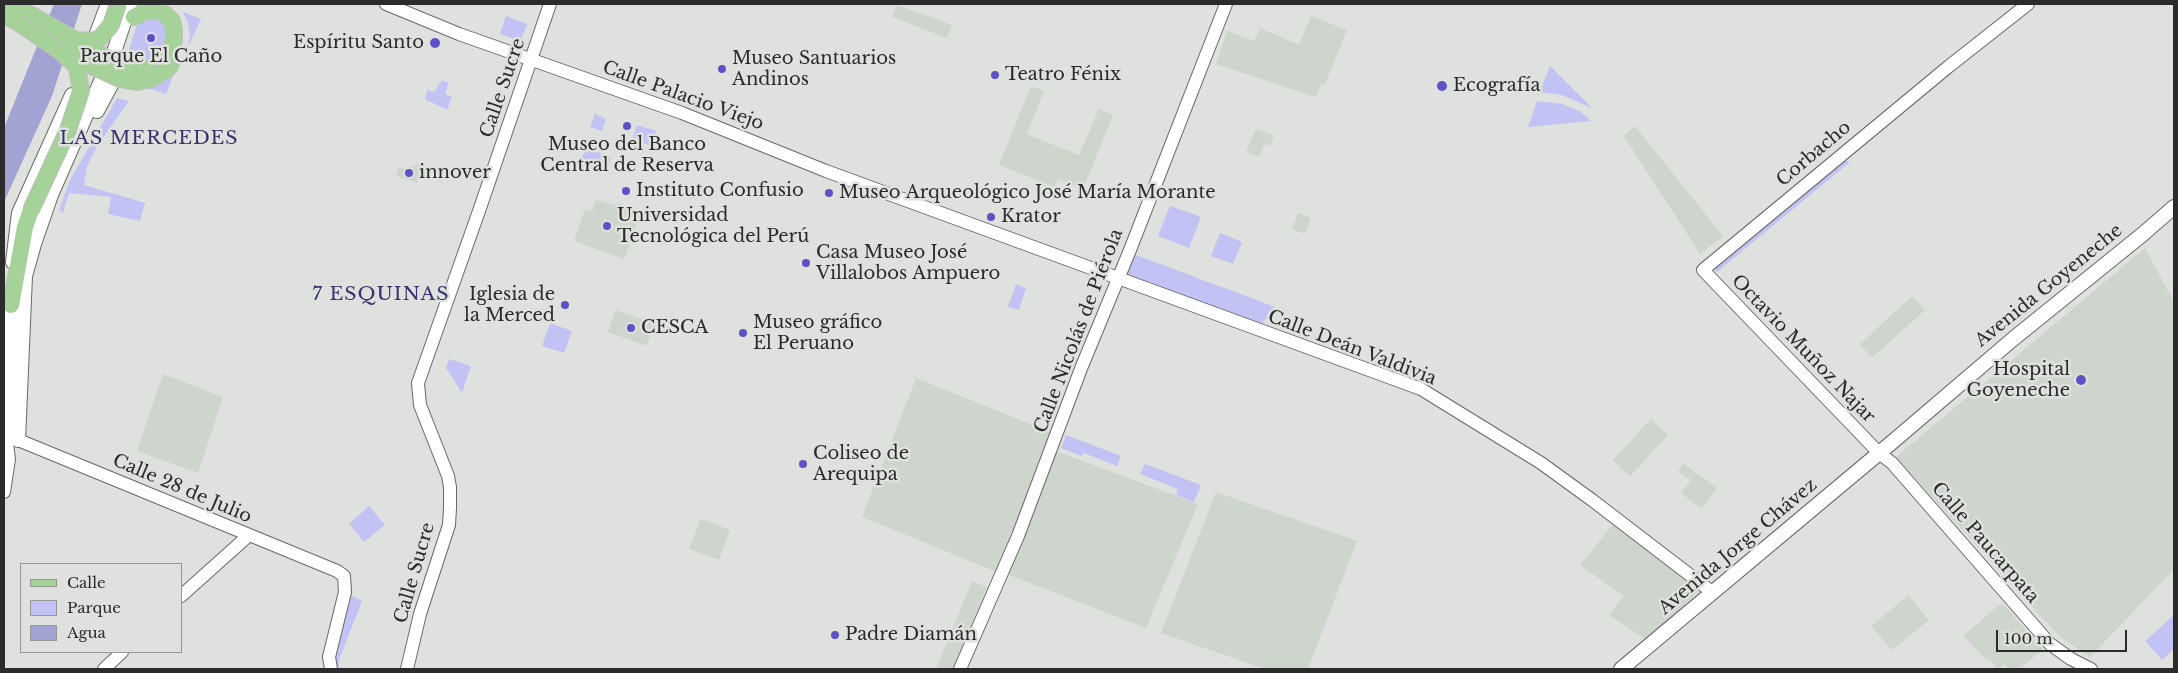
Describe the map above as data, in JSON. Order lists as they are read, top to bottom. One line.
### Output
{"streets":{"main road":["Avenida Goyeneche","Avenida Jorge Chávez"],"street":["Calle Sucre","Calle Palacio Viejo","Corbacho","Calle Nicolás de Piérola","Calle Deán Valdivia","Octavio Muñoz Najar","Calle 28 de Julio","Calle Paucarpata"]},"crossings":[["Calle Sucre","Calle Palacio Viejo"],["Calle Palacio Viejo","Calle Deán Valdivia"],["Corbacho","Octavio Muñoz Najar"],["Avenida Goyeneche","Octavio Muñoz Najar"],["Avenida Goyeneche","Calle Paucarpata"],["Avenida Goyeneche","Avenida Jorge Chávez"],["Calle Nicolás de Piérola","Calle Deán Valdivia"],["Calle Deán Valdivia","Avenida Jorge Chávez"],["Octavio Muñoz Najar","Calle Paucarpata"],["Octavio Muñoz Najar","Avenida Jorge Chávez"],["Calle Paucarpata","Avenida Jorge Chávez"]],"districts":["LAS MERCEDES","7 ESQUINAS"],"places":["Parque El Caño","Espíritu Santo","Museo Santuarios Andinos","Teatro Fénix","Ecografía","Museo del Banco Central de Reserva","innover","Instituto Confusio","Museo Arqueológico José María Morante","Krator","Universidad Tecnológica del Perú","Casa Museo José Villalobos Ampuero","Iglesia de la Merced","CESCA","Museo gráfico El Peruano","Hospital Goyeneche","Coliseo de Arequipa","Padre Diamán"],"legend":["Calle","Parque","Agua"],"scale_bar":"100 m"}
